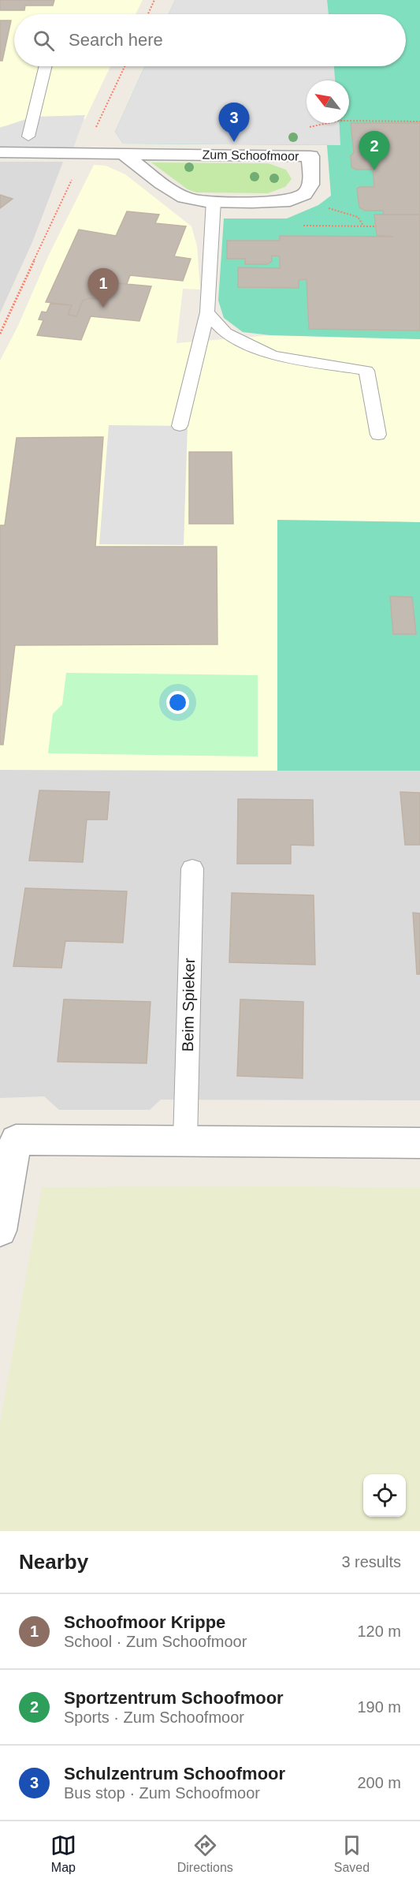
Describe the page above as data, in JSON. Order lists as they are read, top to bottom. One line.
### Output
{"streets":{"street":["Zum Schoofmoor"],"lane":["Beim Spieker"]},"north":"top left","page":{"search":"Search here","pins":["3","2","1"],"heading":["Nearby","3 results"],"list":[{"mark":"1","name":"Schoofmoor Krippe","note":"School · Zum Schoofmoor","value":"120 m"},{"mark":"2","name":"Sportzentrum Schoofmoor","note":"Sports · Zum Schoofmoor","value":"190 m"},{"mark":"3","name":"Schulzentrum Schoofmoor","note":"Bus stop · Zum Schoofmoor","value":"200 m"}],"nav":["Map","Directions","Saved"]}}
